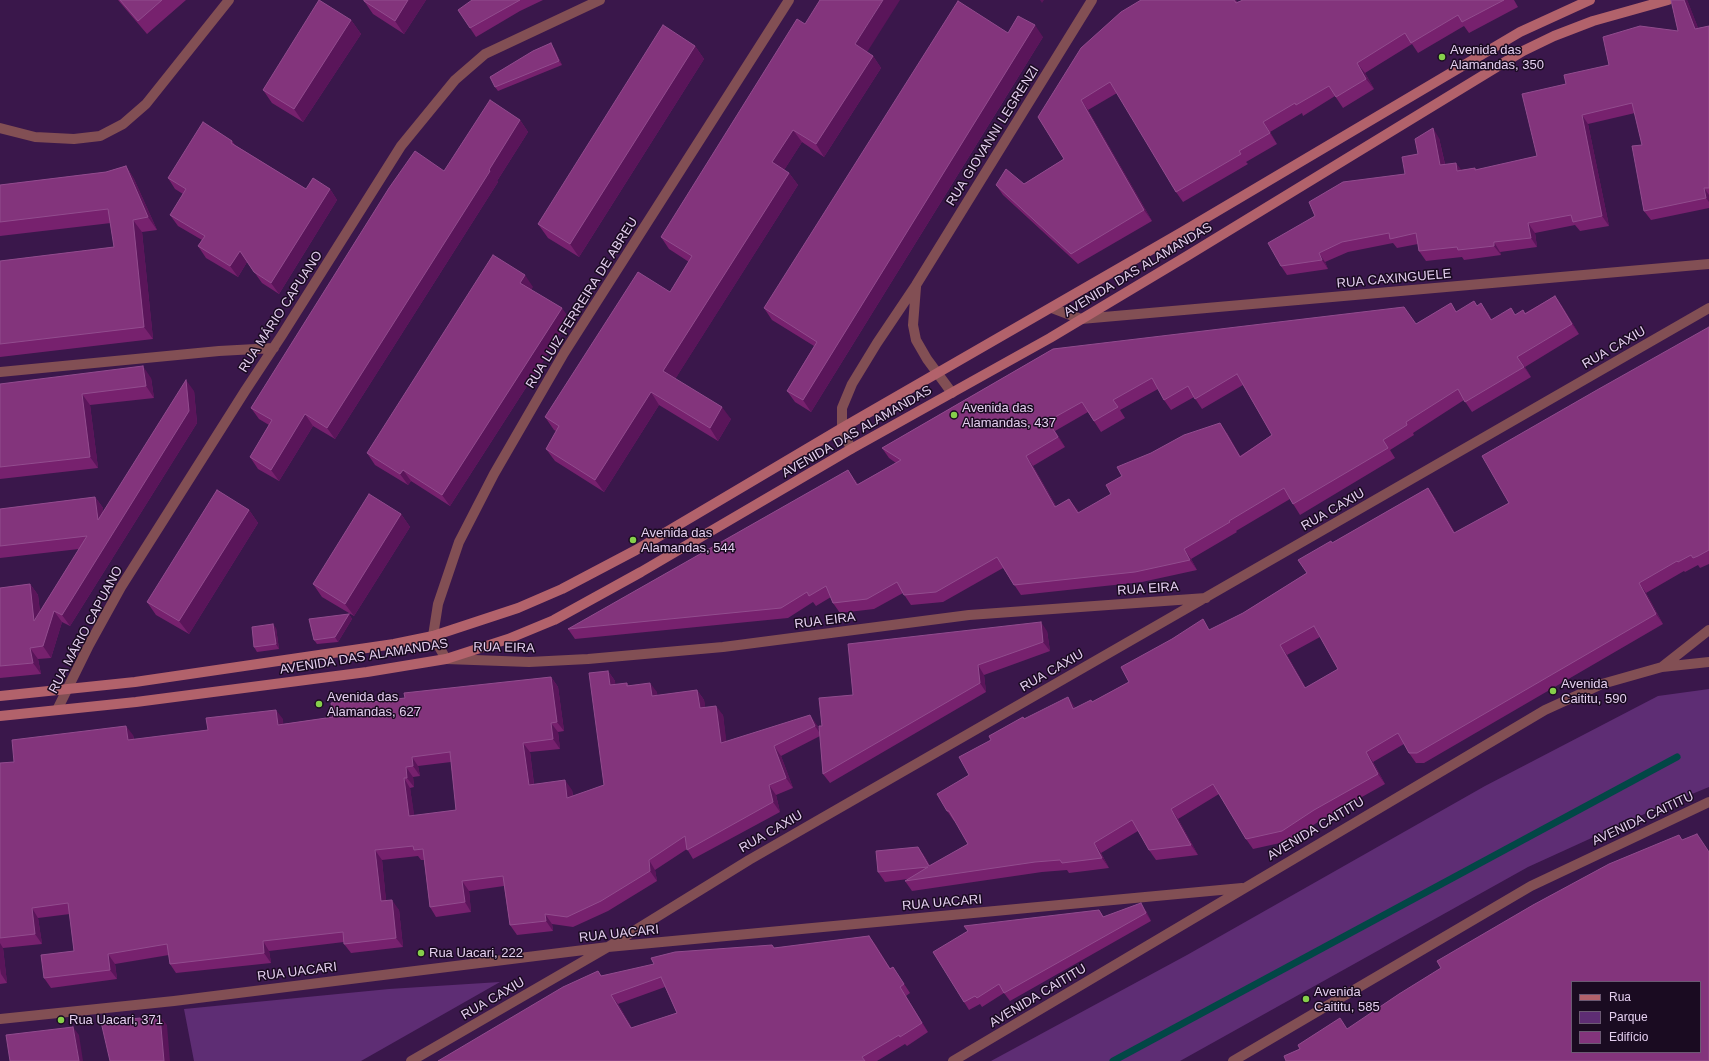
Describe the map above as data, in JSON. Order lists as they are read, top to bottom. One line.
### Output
{"streets":{"street":["RUA GIOVANNI LEGRENZI","AVENIDA DAS ALAMANDAS","RUA CAXINGUELE","RUA LUIZ FERREIRA DE ABREU","RUA MÁRIO CAPUANO","RUA CAXIU","RUA EIRA","AVENIDA CAITITU","RUA UACARI"]},"crossings":[["RUA GIOVANNI LEGRENZI","AVENIDA DAS ALAMANDAS"],["AVENIDA DAS ALAMANDAS","RUA CAXINGUELE"],["AVENIDA DAS ALAMANDAS","RUA LUIZ FERREIRA DE ABREU"],["AVENIDA DAS ALAMANDAS","RUA MÁRIO CAPUANO"],["AVENIDA DAS ALAMANDAS","RUA EIRA"],["RUA CAXIU","RUA EIRA"],["RUA CAXIU","RUA UACARI"],["AVENIDA CAITITU","RUA UACARI"]],"places":["Avenida das Alamandas, 350","Avenida das Alamandas, 437","Avenida das Alamandas, 544","Avenida Caititu, 590","Avenida das Alamandas, 627","Rua Uacari, 222","Avenida Caititu, 585","Rua Uacari, 371"],"legend":["Rua","Parque","Edifício"]}
